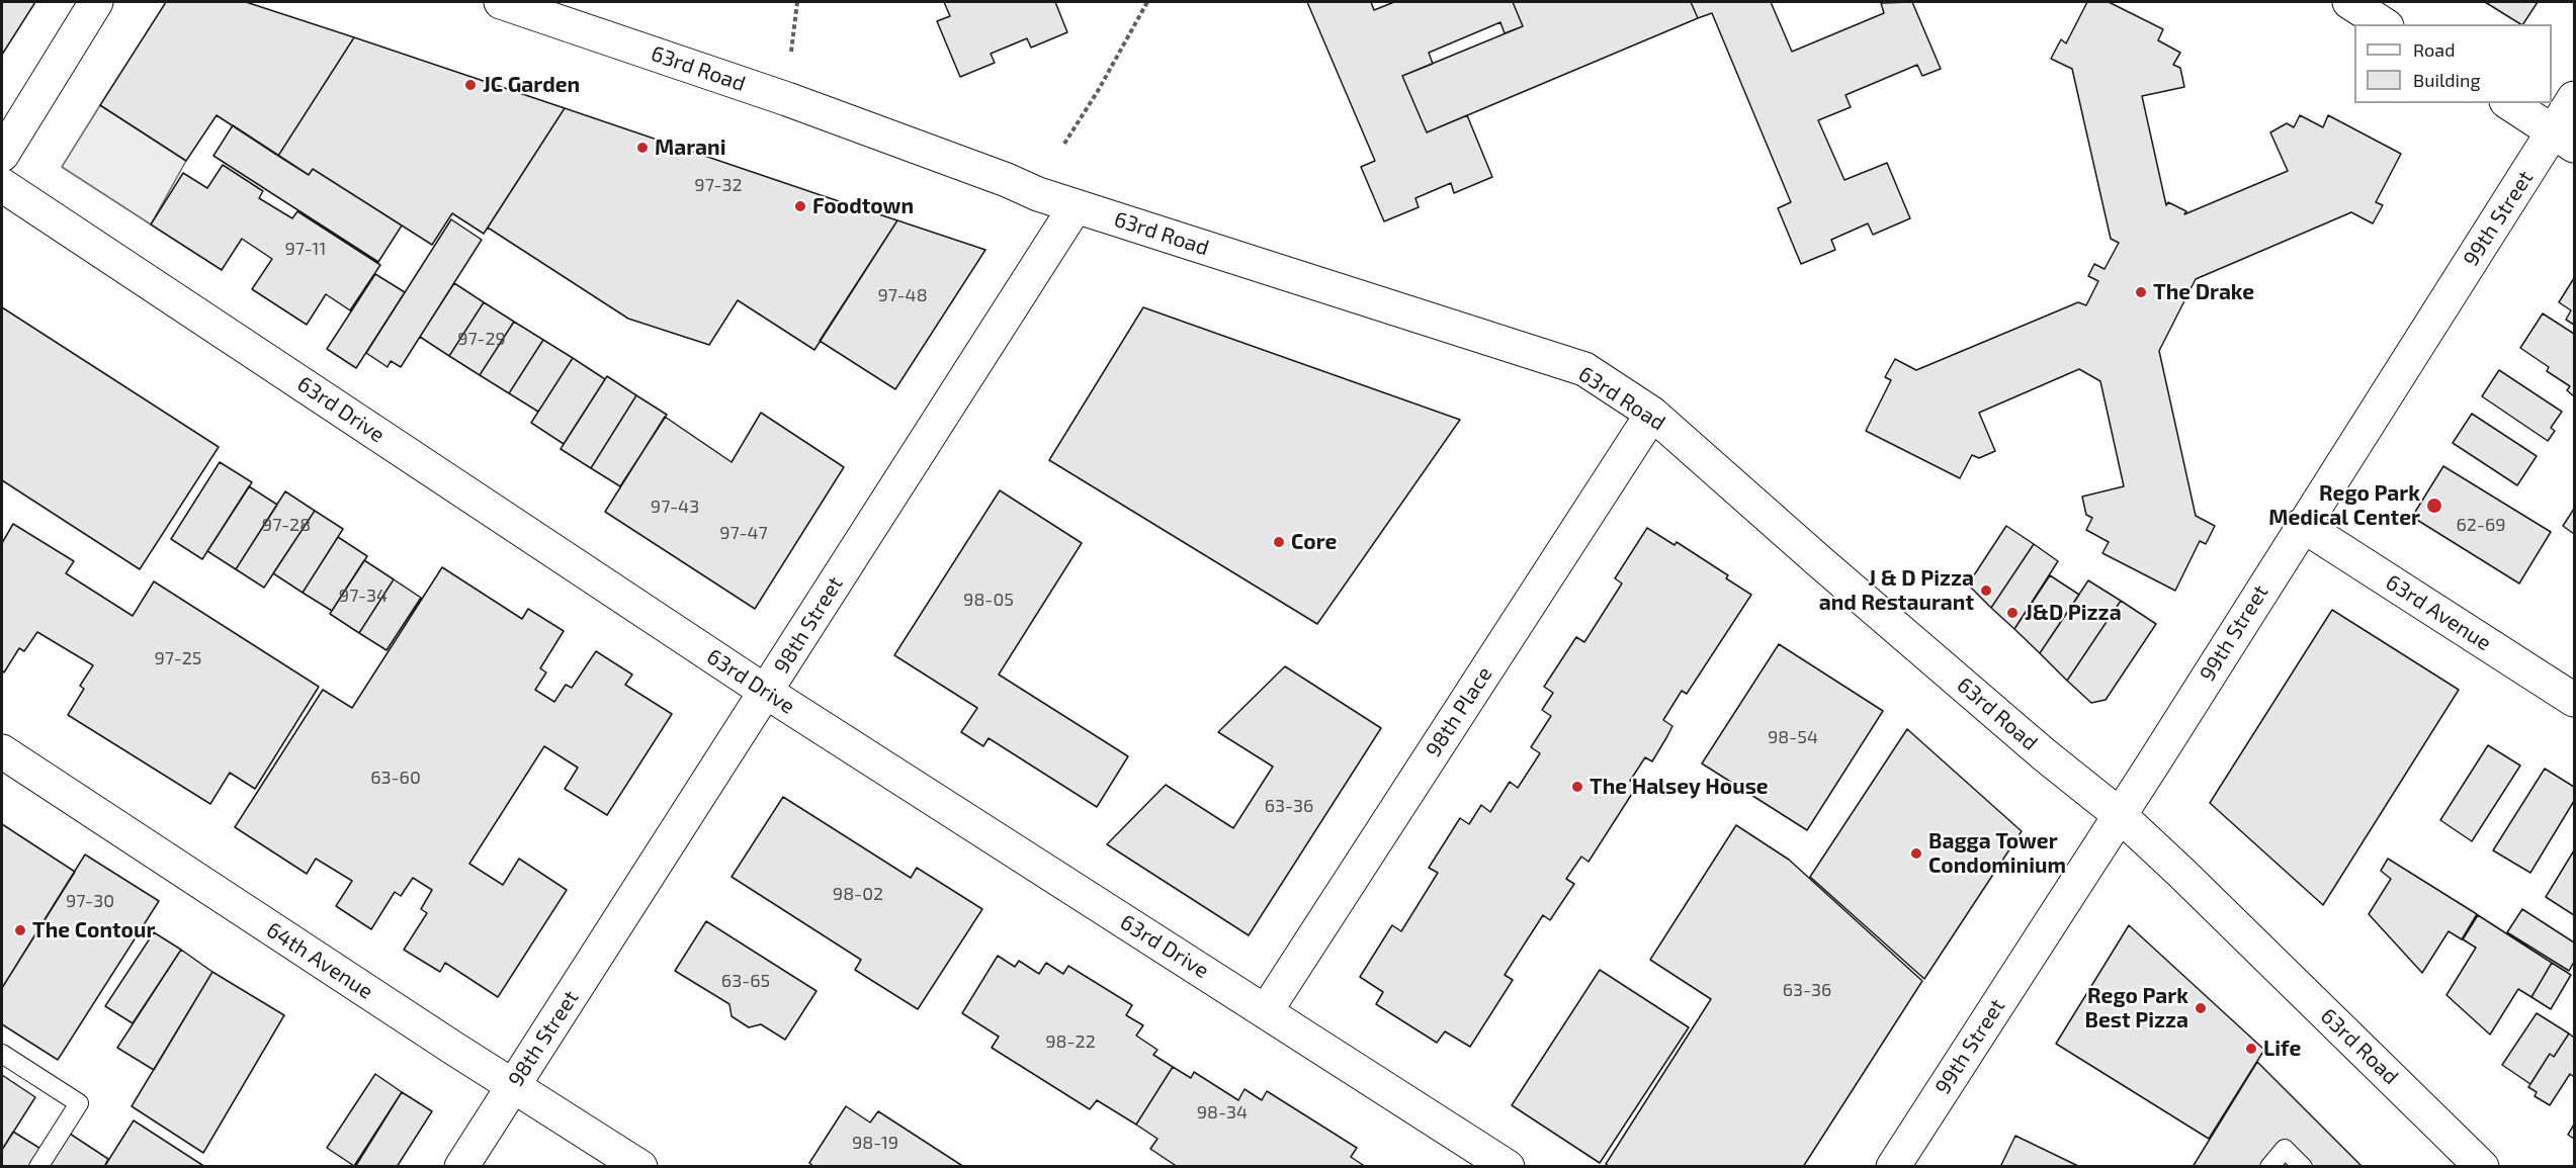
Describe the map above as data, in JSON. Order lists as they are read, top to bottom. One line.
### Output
{"streets":{"street":["63rd Road","99th Street","63rd Drive","63rd Avenue","98th Street","98th Place","64th Avenue"]},"crossings":[["63rd Road","99th Street"],["63rd Road","98th Street"],["63rd Road","98th Place"],["99th Street","63rd Avenue"],["63rd Drive","98th Street"],["63rd Drive","98th Place"],["98th Street","64th Avenue"]],"places":["JC Garden","Marani","Foodtown","The Drake","Rego Park Medical Center","Core","J & D Pizza and Restaurant","J&D Pizza","The Halsey House","Bagga Tower Condominium","The Contour","Rego Park Best Pizza","Life"],"house_numbers":["97-32","97-11","97-48","97-29","97-43","97-28","62-69","97-47","97-34","98-05","97-25","98-54","63-60","63-36","98-02","97-30","63-65","63-36","98-22","98-34","98-19"],"legend":["Road","Building"]}
